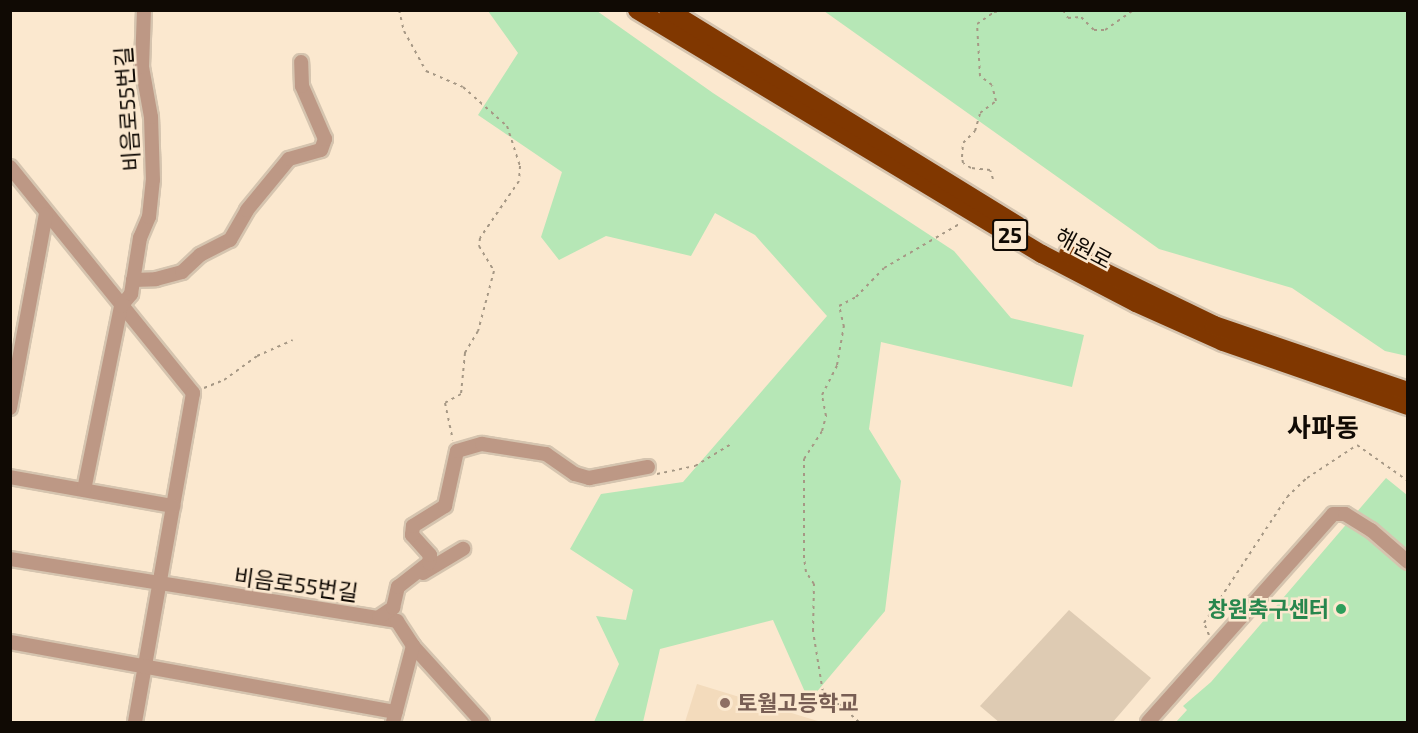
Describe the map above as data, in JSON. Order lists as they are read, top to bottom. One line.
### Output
{"streets":{"highway":["25","해원로"],"street":["비음로55번길"]},"districts":["사파동"],"places":["창원축구센터","토월고등학교"]}
